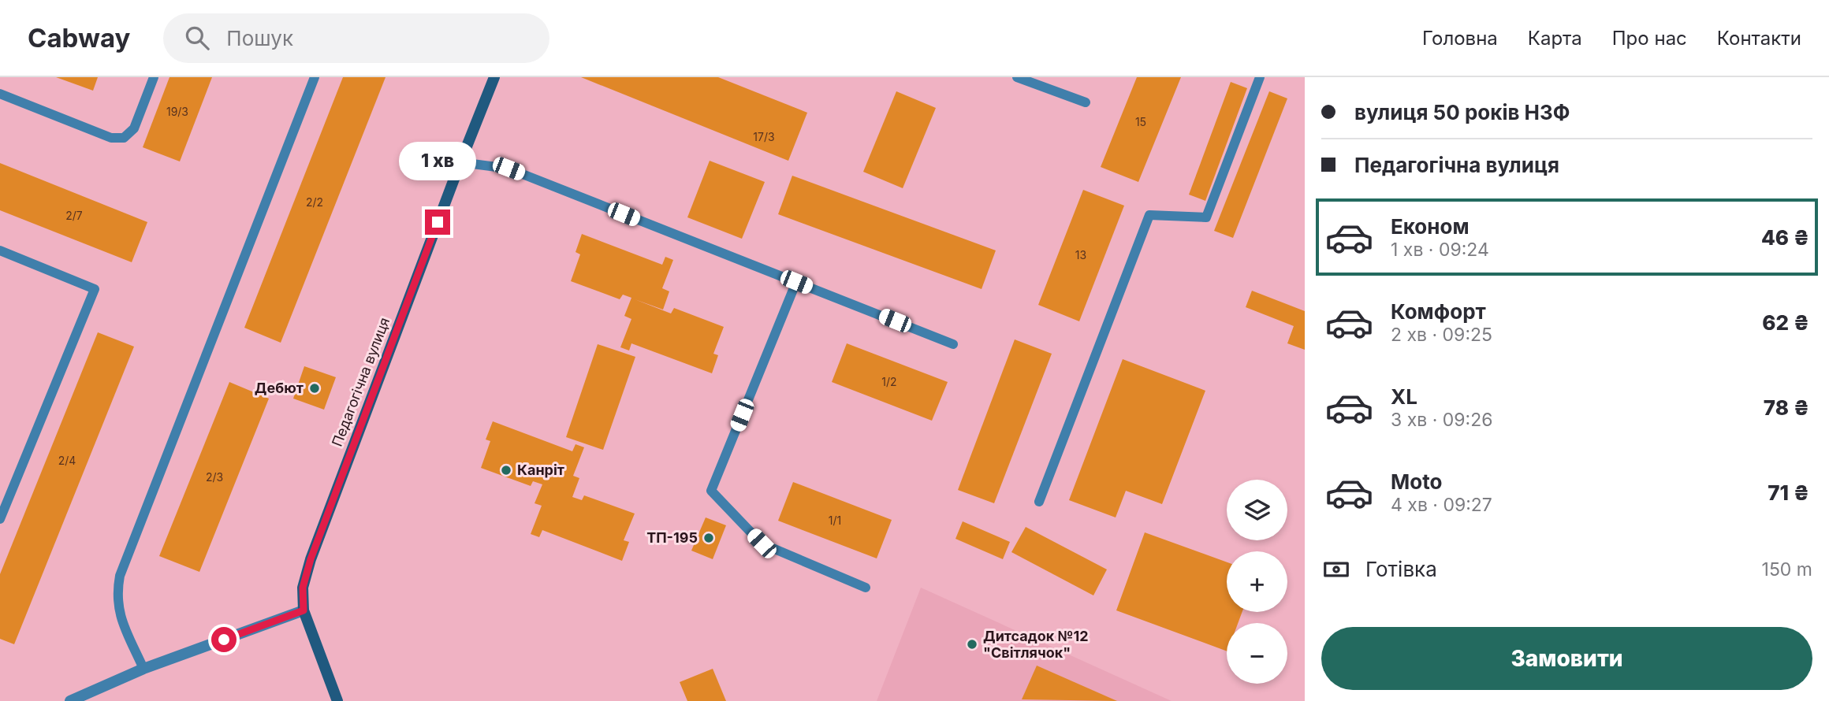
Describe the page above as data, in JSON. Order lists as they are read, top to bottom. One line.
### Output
{"streets":{"main road":["Педагогічна вулиця"]},"places":["Дебют","Канріт","ТП-195","Дитсадок №12 \"Світлячок\""],"house_numbers":["19/3","15","17/3","2/2","2/7","13","1/2","2/4","2/3","1/1"],"page":{"header":"Cabway","search":"Пошук","nav":["Головна","Карта","Про нас","Контакти"],"banner":["вулиця 50 років НЗФ","Педагогічна вулиця"],"bubble":"1 хв","list":[{"name":"Економ","note":"1 хв · 09:24","value":"46 ₴"},{"name":"Комфорт","note":"2 хв · 09:25","value":"62 ₴"},{"name":"XL","note":"3 хв · 09:26","value":"78 ₴"},{"name":"Moto","note":"4 хв · 09:27","value":"71 ₴"}],"map_buttons":["+","−"],"pay":["Готівка","150 m"],"buttons":"Замовити"}}
